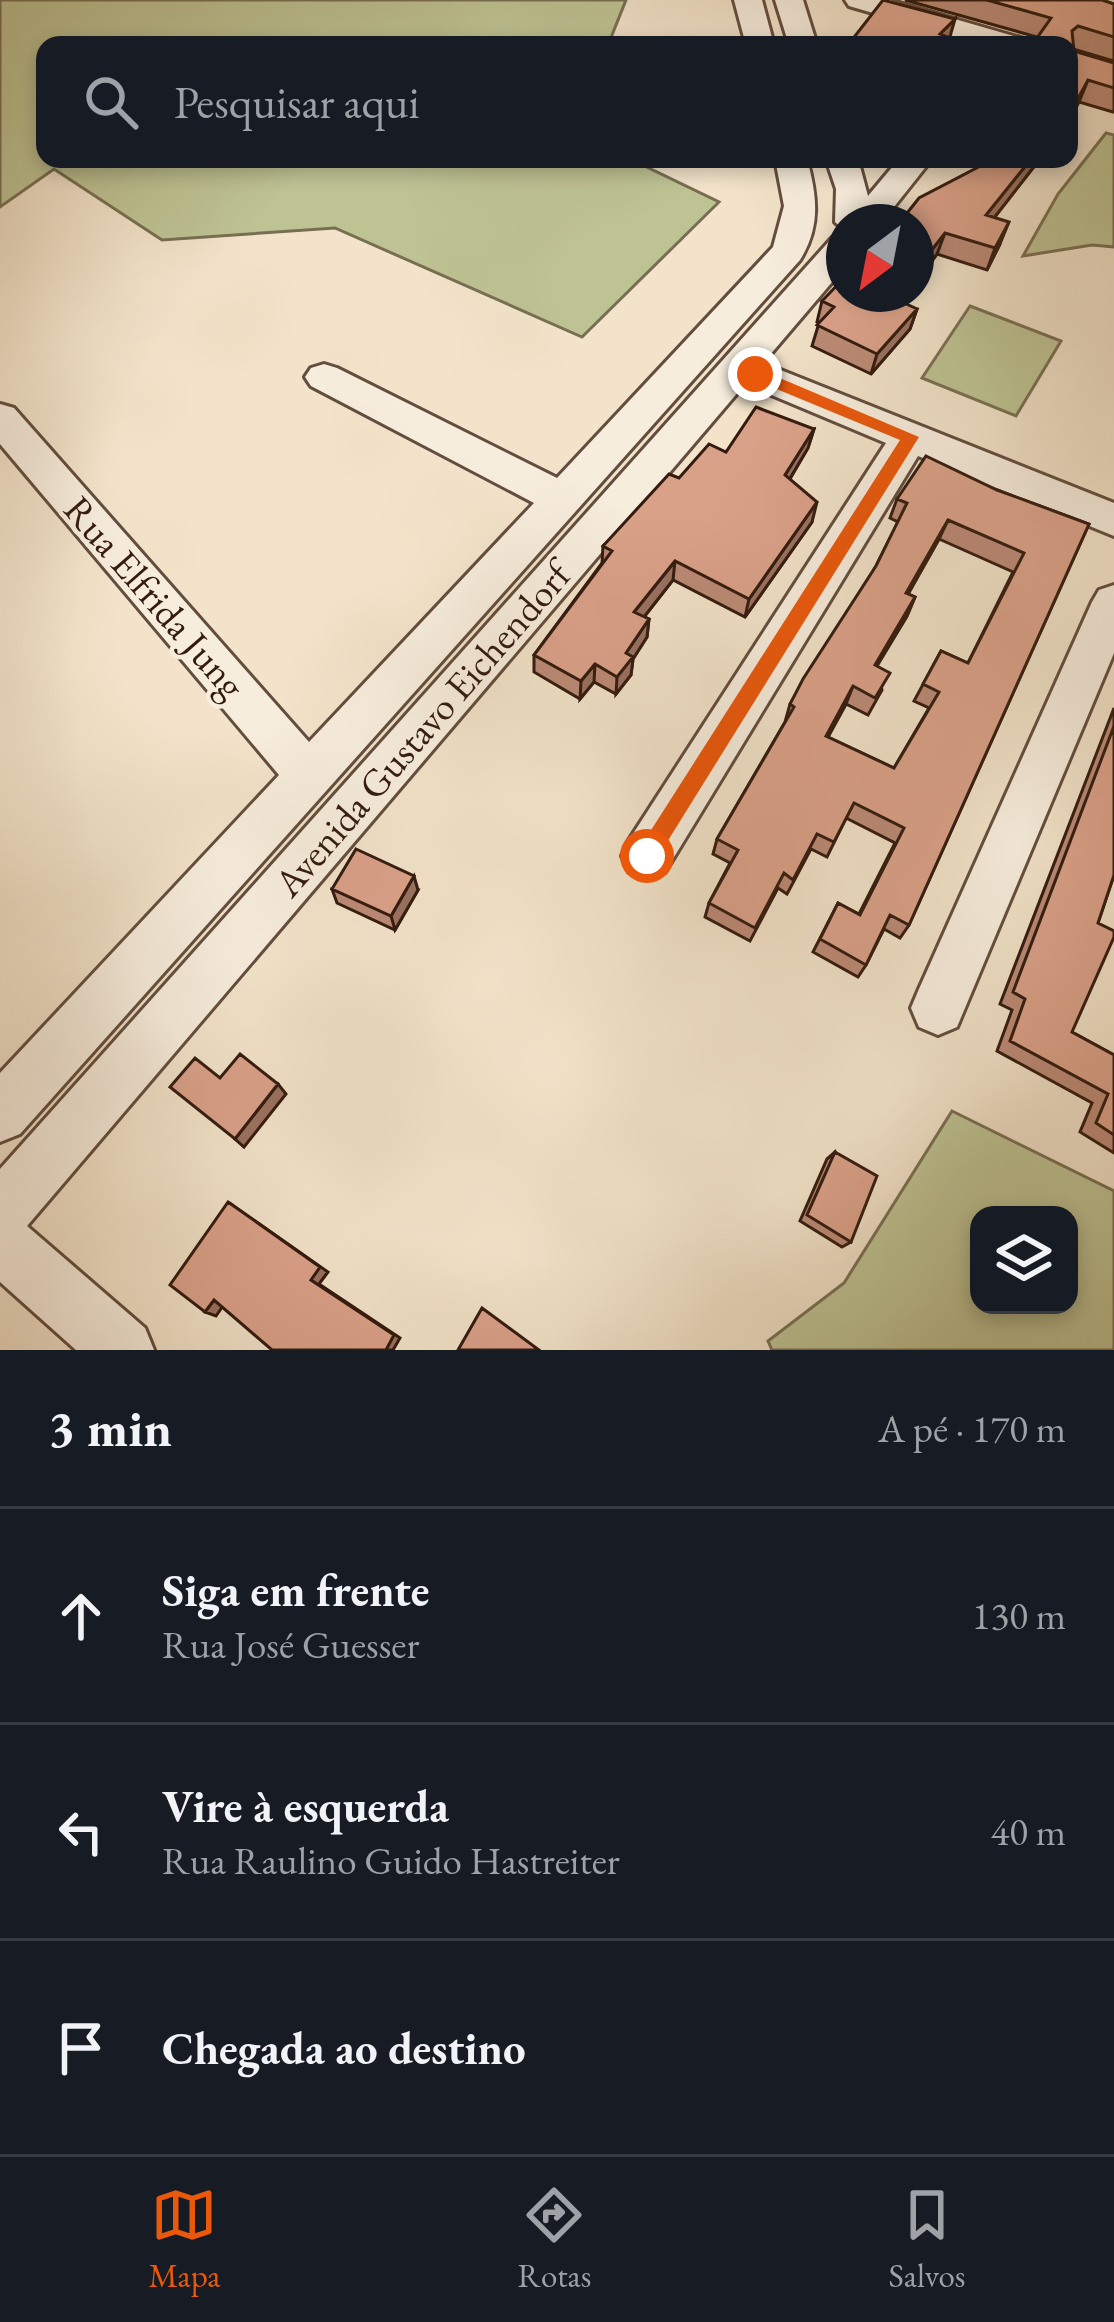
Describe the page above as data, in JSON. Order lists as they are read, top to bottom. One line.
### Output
{"streets":{"street":["Rua Elfrida Jung","Avenida Gustavo Eichendorf"]},"crossings":[["Rua Elfrida Jung","Avenida Gustavo Eichendorf"]],"north":"bottom left","page":{"search":"Pesquisar aqui","heading":["3 min","A pé · 170 m"],"list":[["Siga em frente","Rua José Guesser","130 m"],["Vire à esquerda","Rua Raulino Guido Hastreiter","40 m"],"Chegada ao destino"],"nav":["Mapa","Rotas","Salvos"]}}
